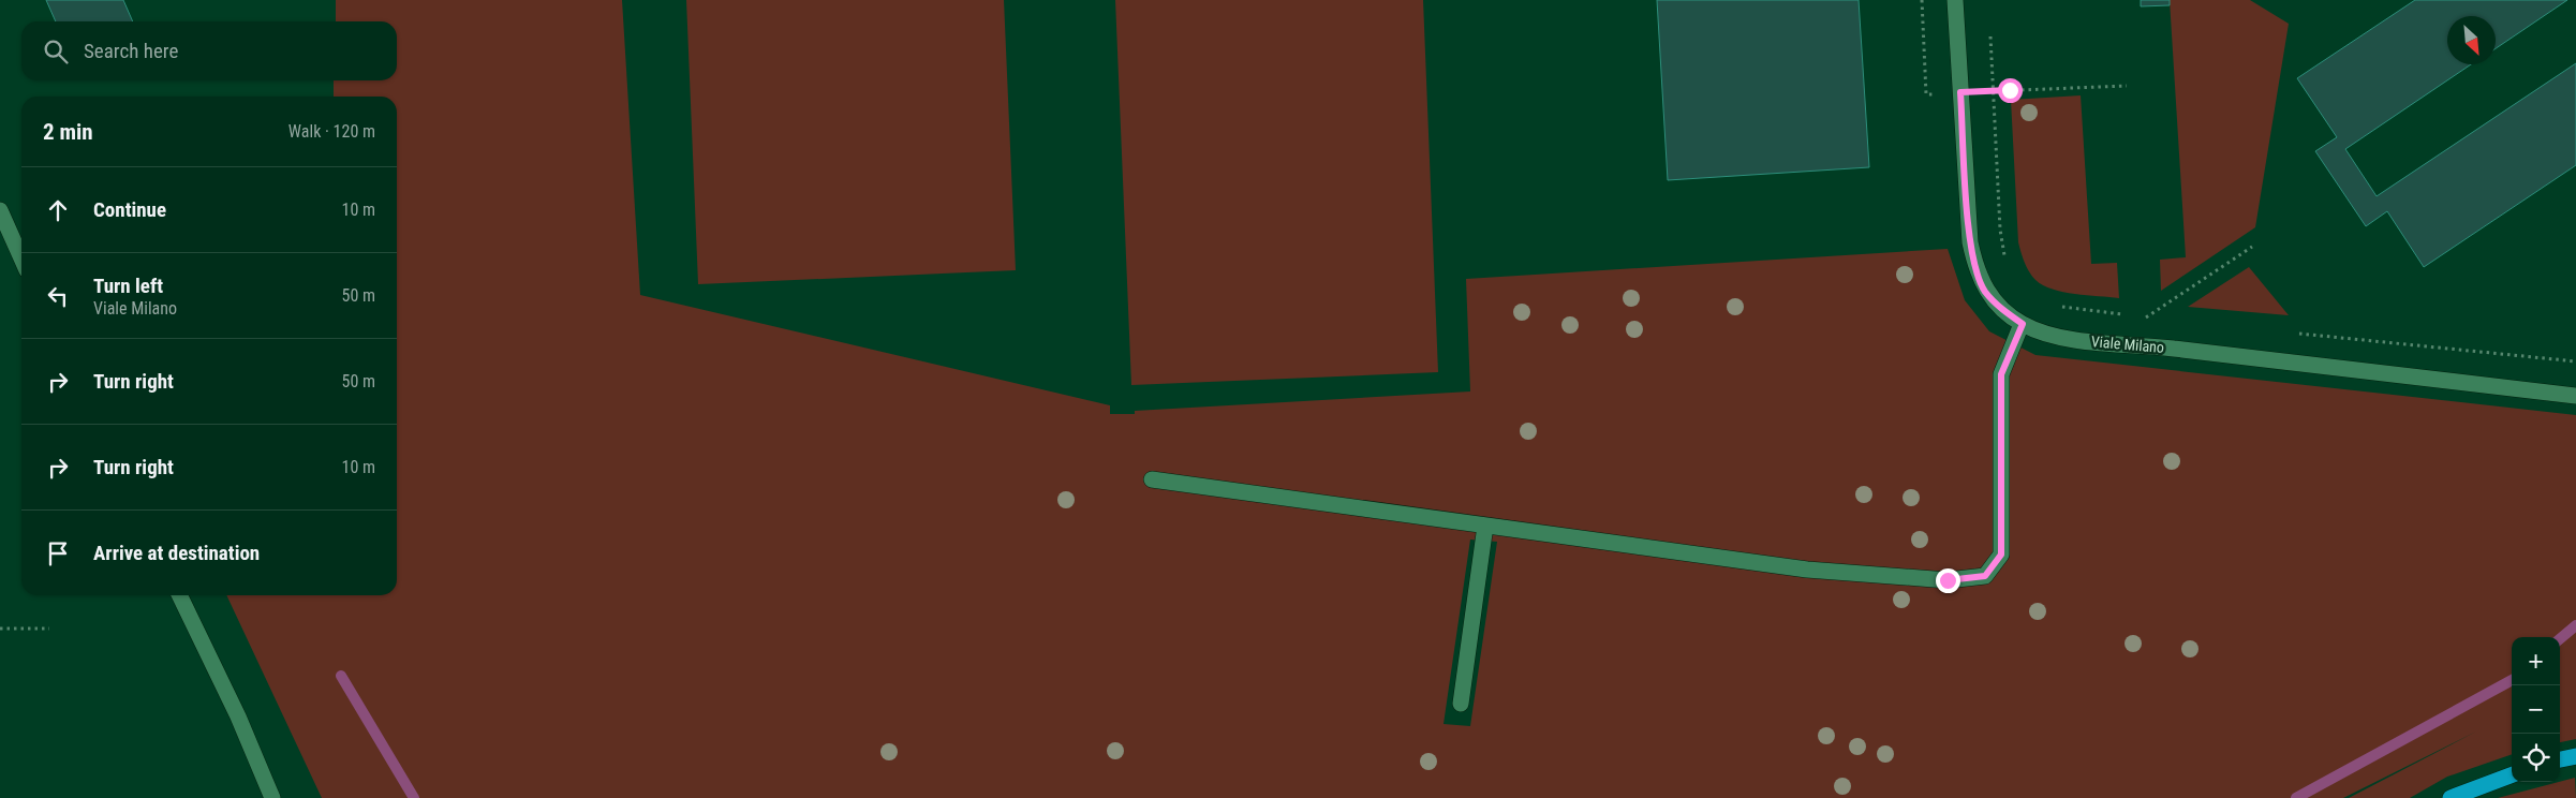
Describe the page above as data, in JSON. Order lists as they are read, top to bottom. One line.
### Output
{"streets":{"street":["Viale Milano"]},"north":"bottom right","page":{"search":"Search here","heading":["2 min","Walk · 120 m"],"list":[["Continue","10 m"],["Turn left","Viale Milano","50 m"],["Turn right","50 m"],["Turn right","10 m"],"Arrive at destination"],"map_buttons":["+","−"]}}
